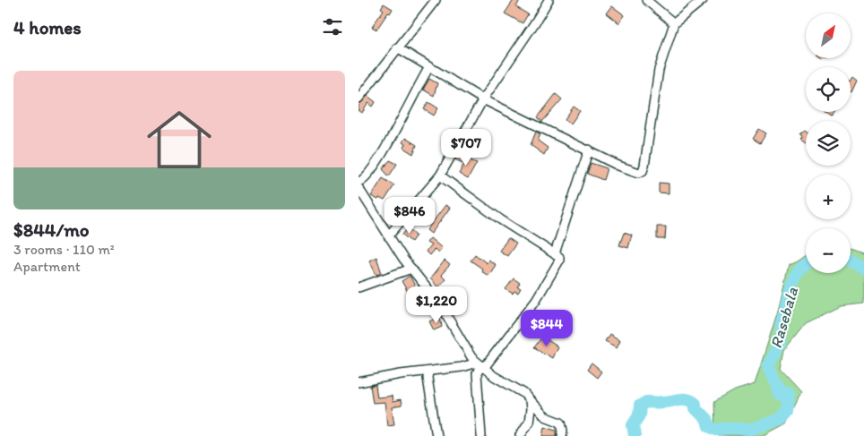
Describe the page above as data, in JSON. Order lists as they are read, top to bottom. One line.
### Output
{"water":["Rasebala"],"north":"top right","page":{"heading":"4 homes","map_buttons":["+","−"],"list":[{"name":"$844/mo","note":"3 rooms · 110 m² · Apartment"}],"price":["$707","$846","$1,220","$844"]}}
